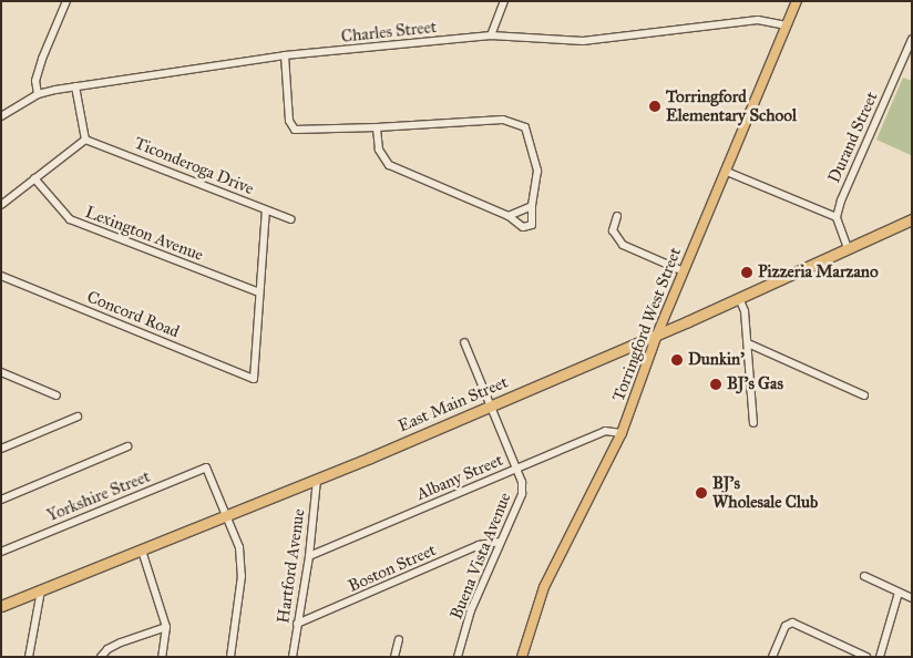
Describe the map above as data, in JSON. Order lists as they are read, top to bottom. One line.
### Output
{"streets":{"highway":["East Main Street"],"main road":["Torringford West Street"],"street":["Charles Street","Durand Street","Ticonderoga Drive","Lexington Avenue","Concord Road","Albany Street","Yorkshire Street","Buena Vista Avenue","Hartford Avenue","Boston Street"]},"crossings":[["Charles Street","Torringford West Street"],["Lexington Avenue","Concord Road"],["Torringford West Street","East Main Street"],["Torringford West Street","Albany Street"],["East Main Street","Yorkshire Street"],["East Main Street","Buena Vista Avenue"],["East Main Street","Hartford Avenue"],["Albany Street","Buena Vista Avenue"],["Albany Street","Hartford Avenue"],["Buena Vista Avenue","Boston Street"],["Hartford Avenue","Boston Street"]],"places":["Torringford Elementary School","Pizzeria Marzano","Dunkin'","BJ's Gas","BJ's Wholesale Club"]}
